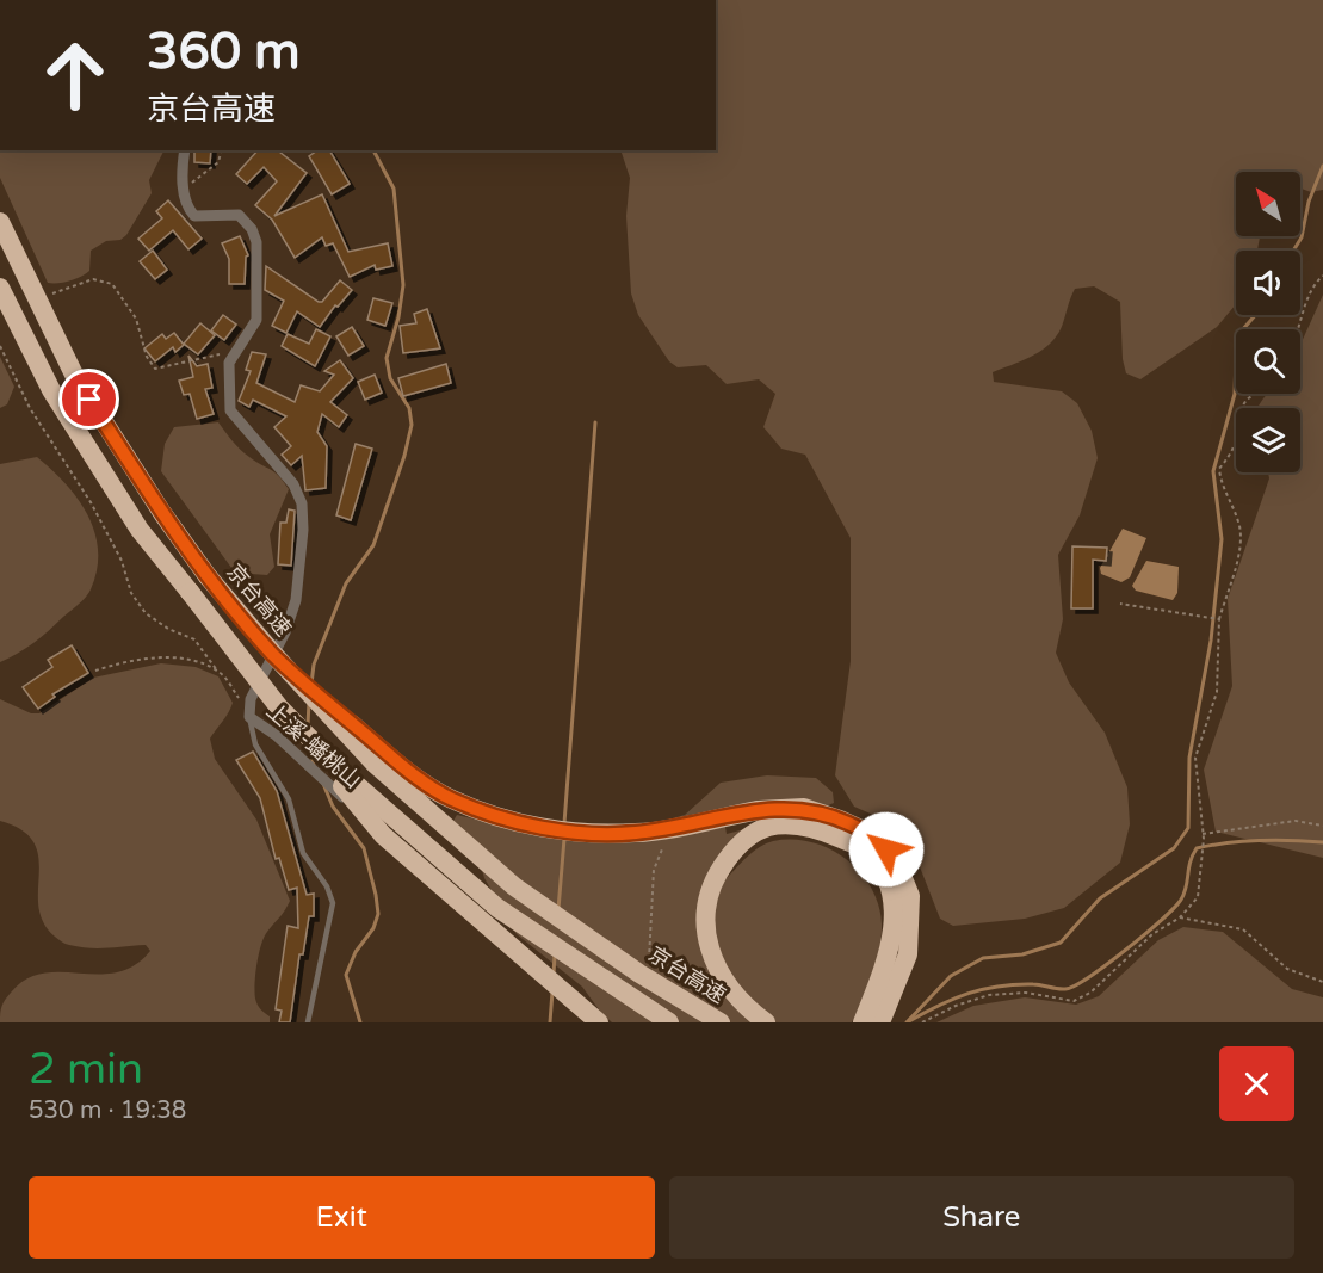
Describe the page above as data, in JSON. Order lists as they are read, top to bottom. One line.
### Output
{"streets":{"highway":["京台高速"],"street":["上溪-蟠桃山"]},"north":"top left","page":{"turn":["360 m","京台高速"],"heading":["2 min","530 m · 19:38"],"buttons":["Exit","Share"]}}
